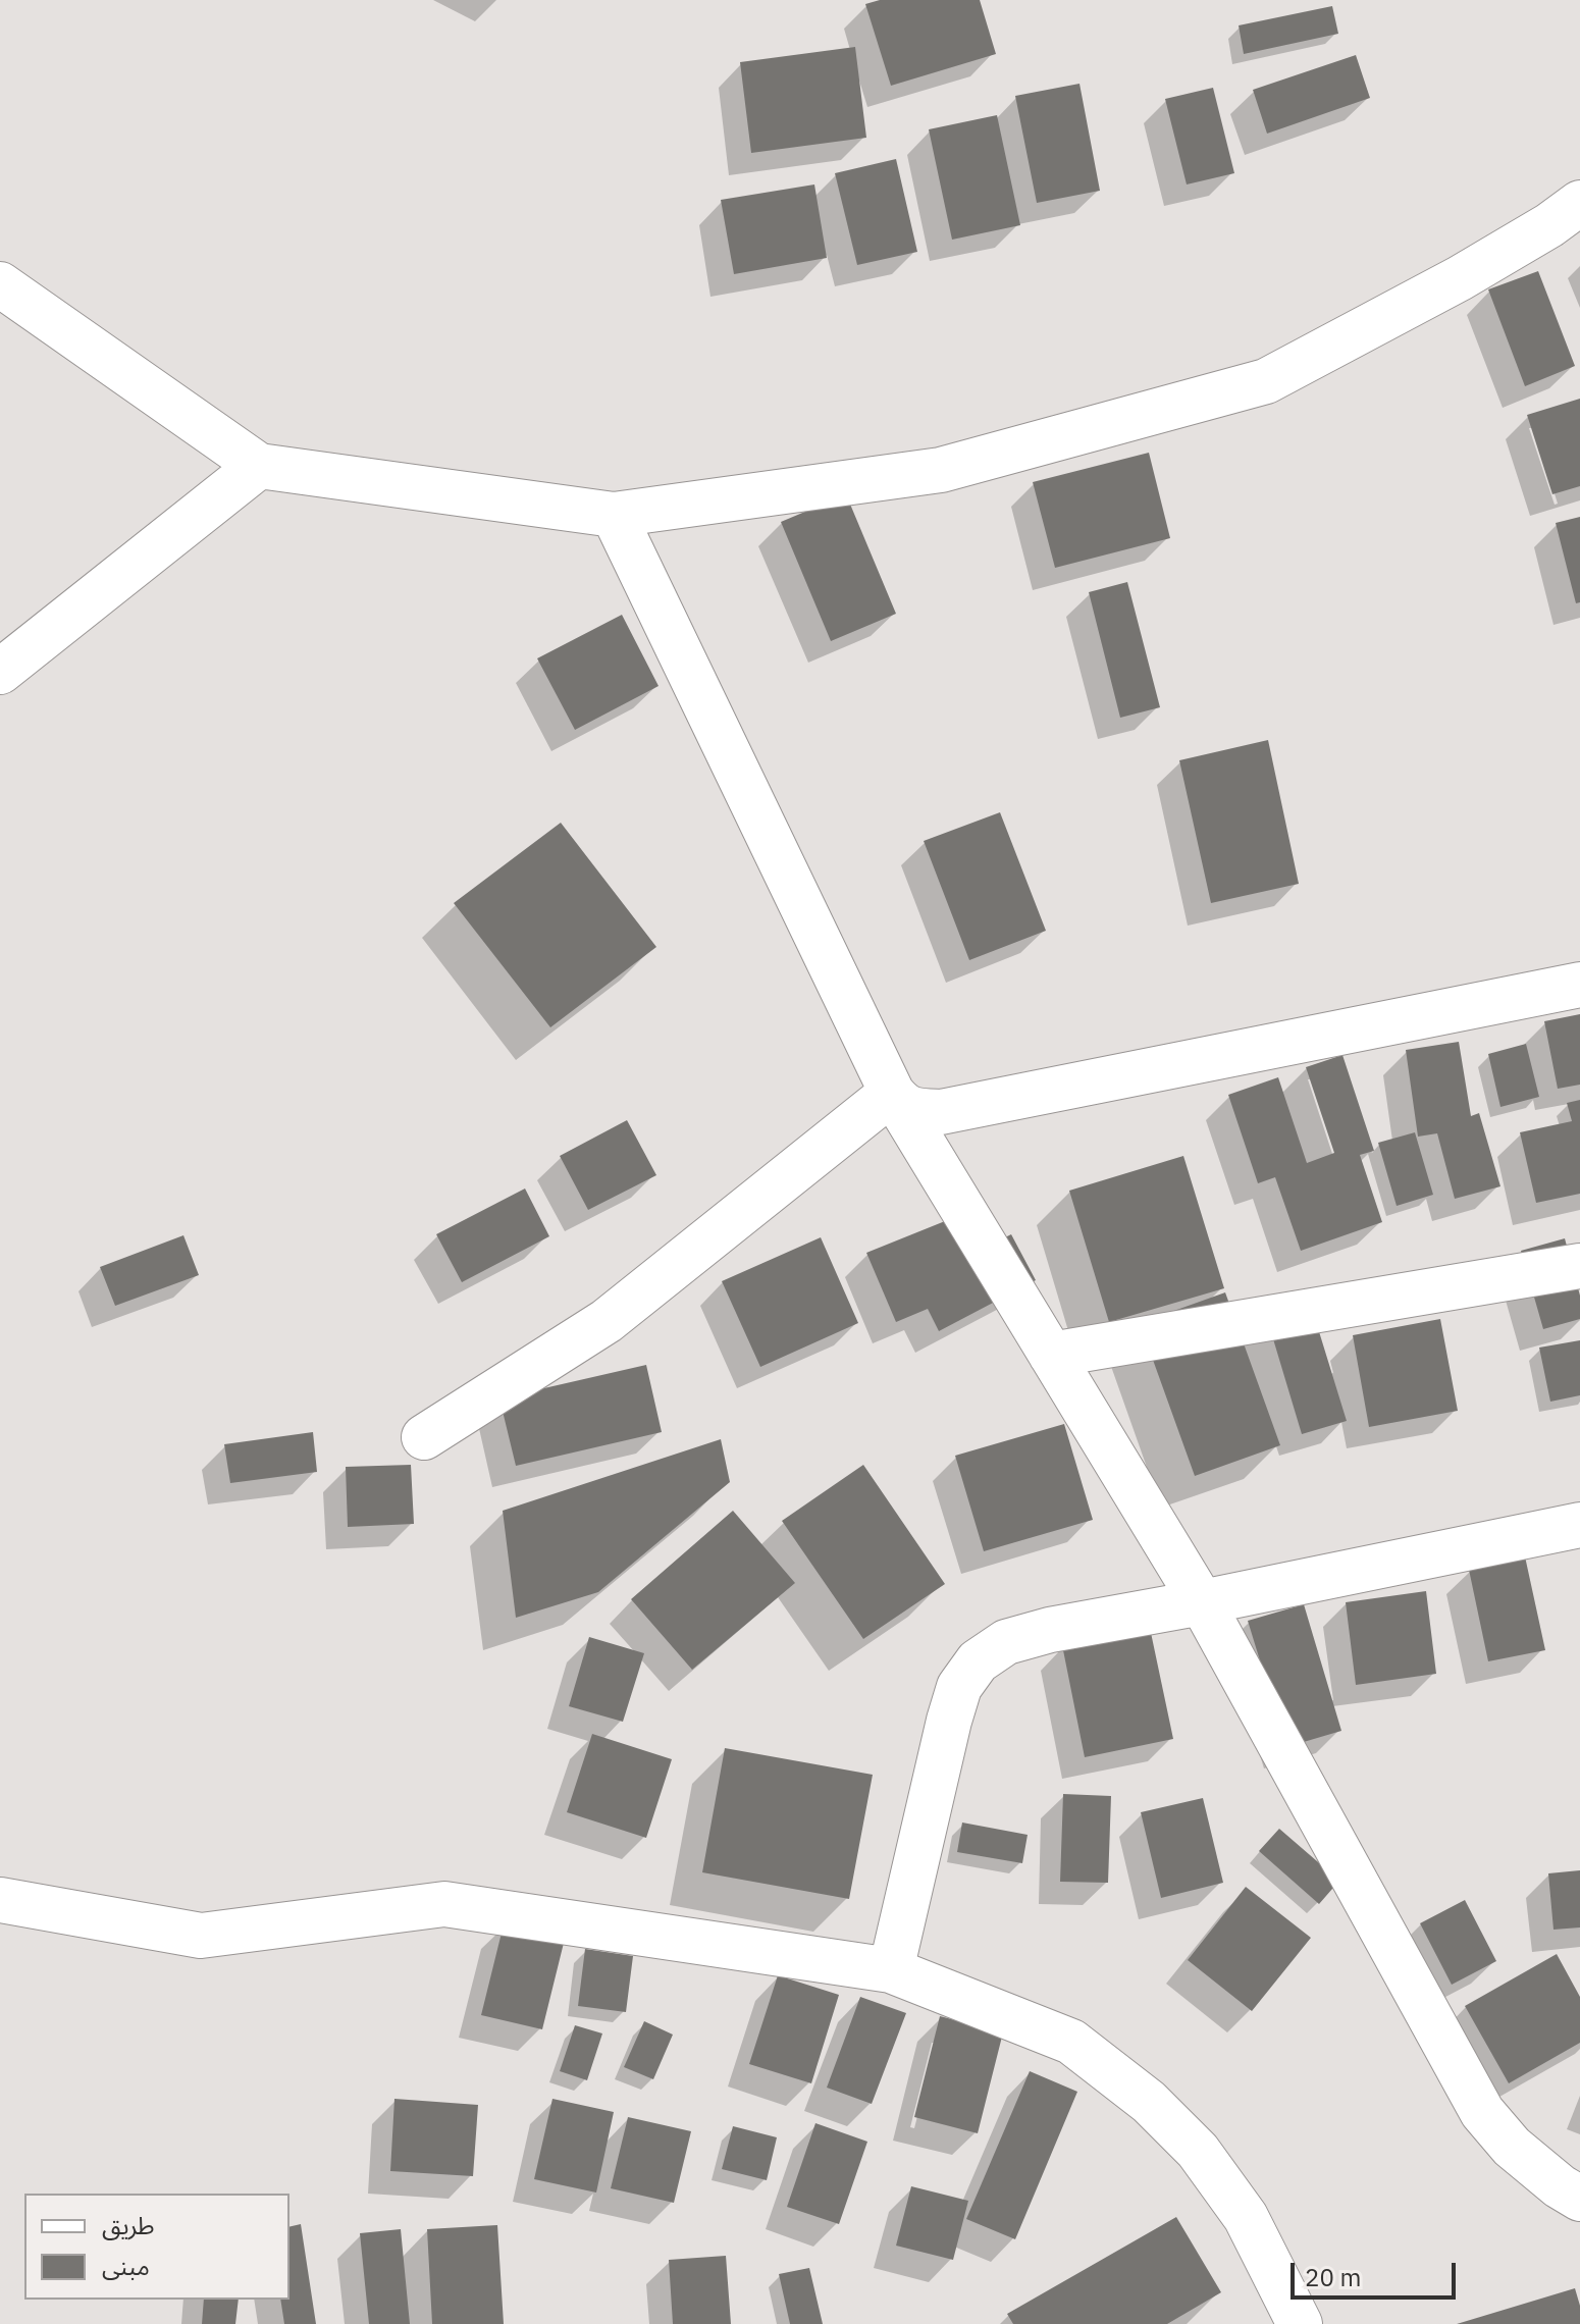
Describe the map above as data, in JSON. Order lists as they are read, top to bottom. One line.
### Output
{"legend":["طريق","مبنى"],"scale_bar":"20 m"}
